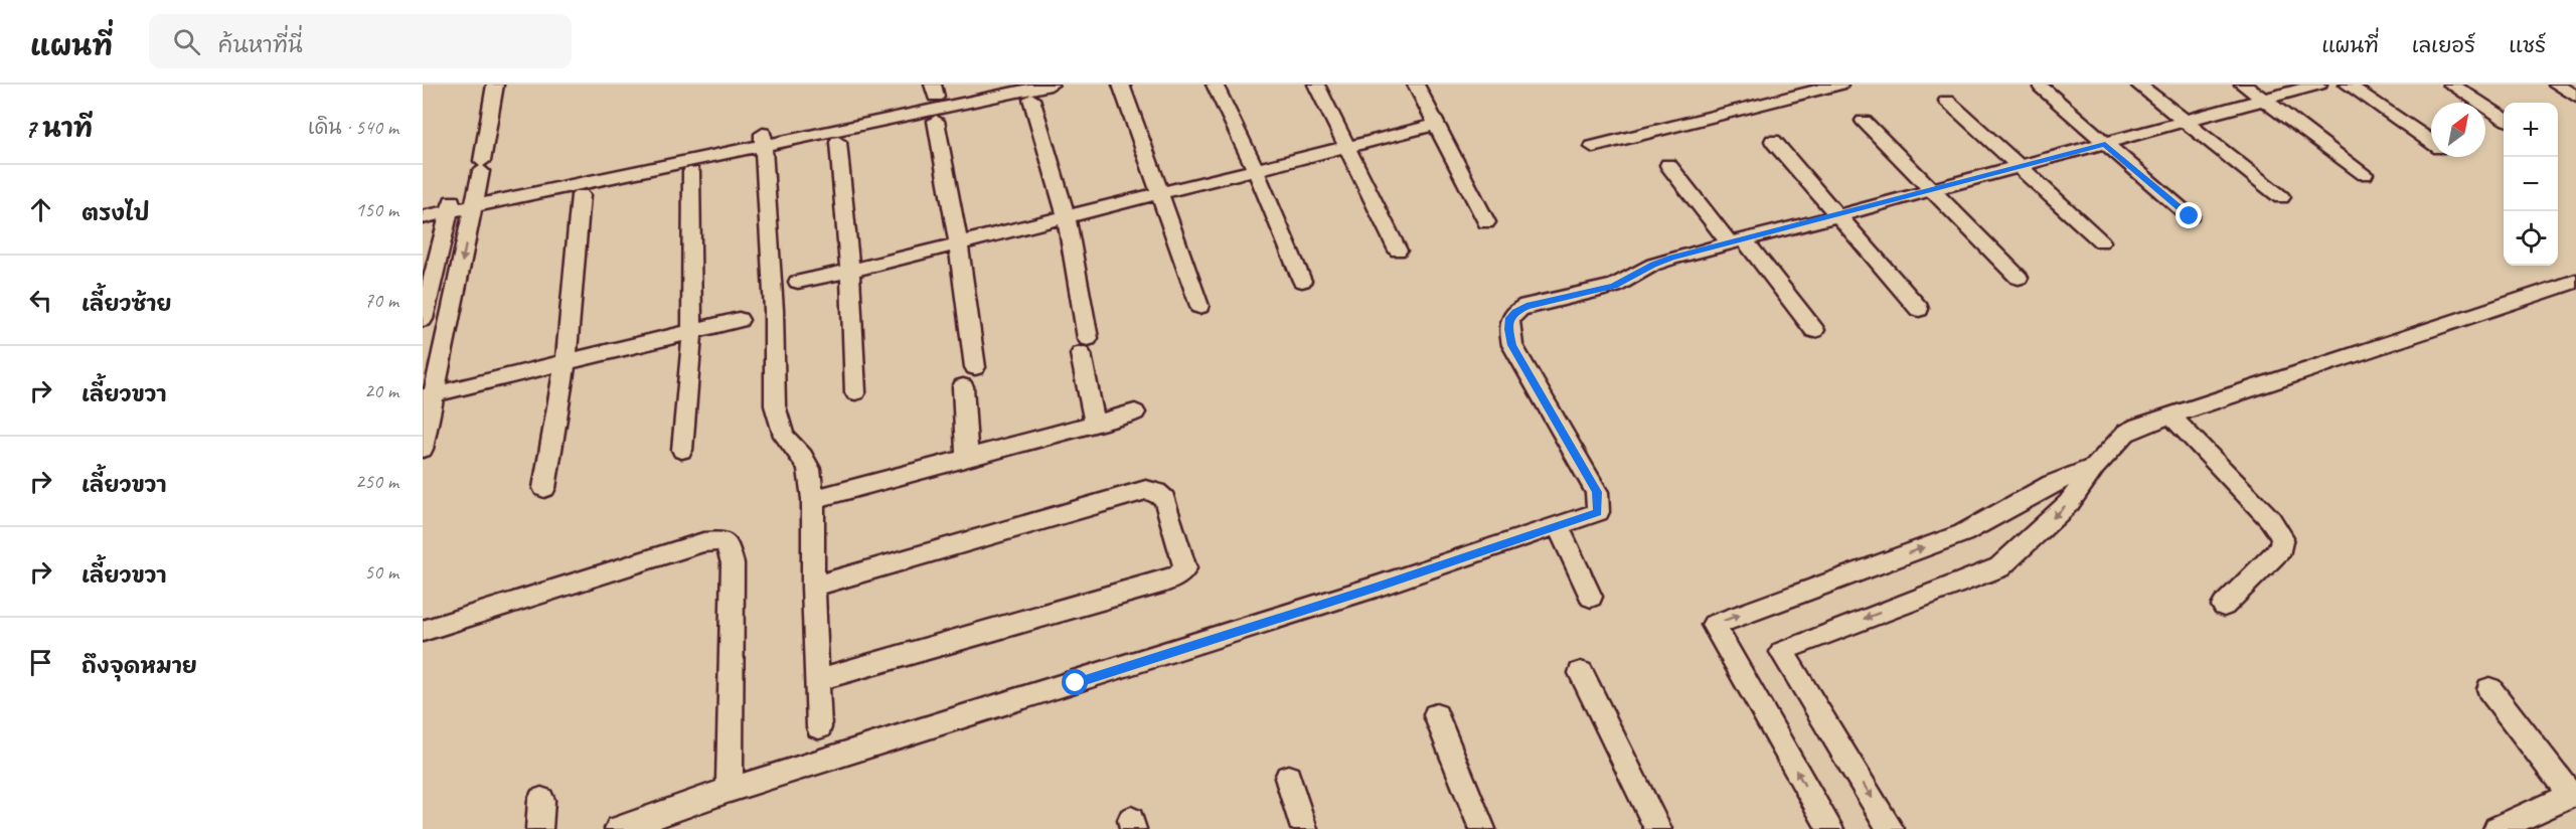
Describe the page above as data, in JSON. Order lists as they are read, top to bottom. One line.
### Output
{"north":"top right","page":{"header":"แผนที่","search":"ค้นหาที่นี่","nav":["แผนที่","เลเยอร์","แชร์"],"heading":["7 นาที","เดิน · 540 m"],"map_buttons":["+","−"],"list":[["ตรงไป","150 m"],["เลี้ยวซ้าย","70 m"],["เลี้ยวขวา","20 m"],["เลี้ยวขวา","250 m"],["เลี้ยวขวา","50 m"],"ถึงจุดหมาย"]}}
